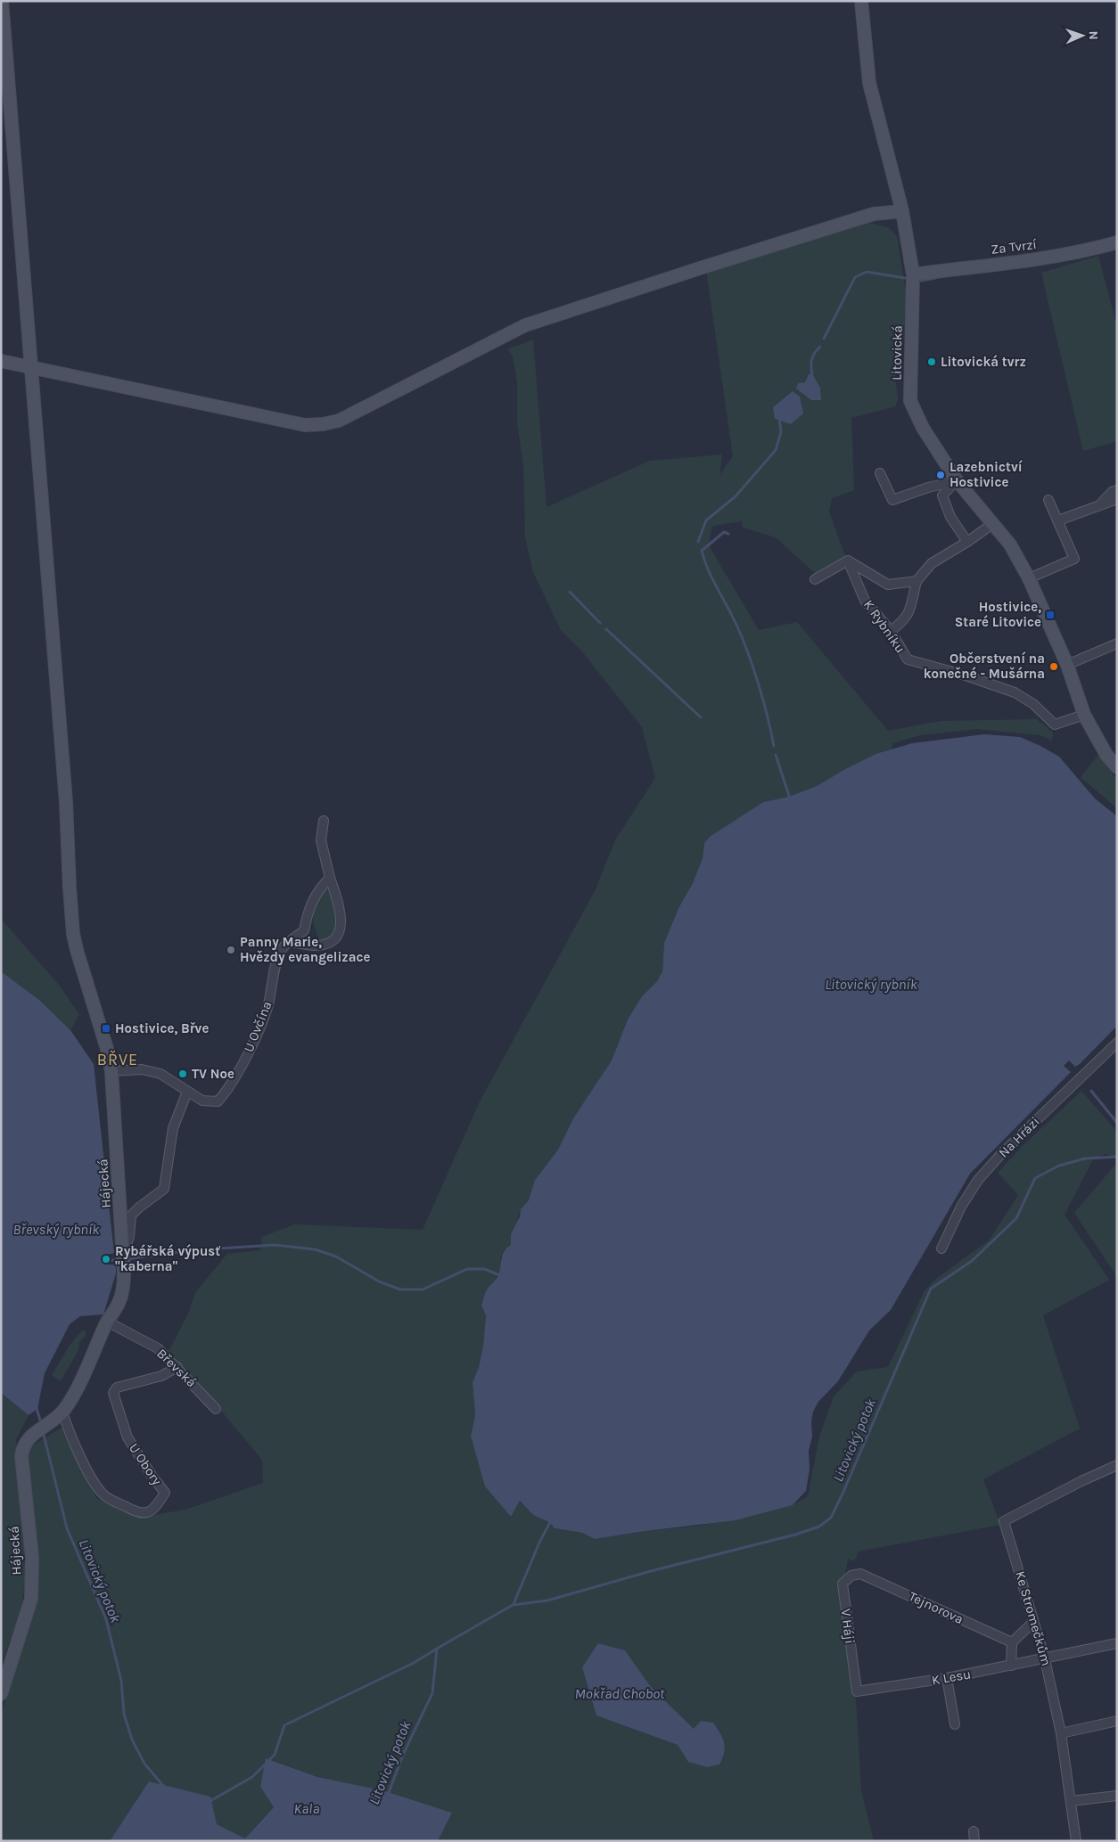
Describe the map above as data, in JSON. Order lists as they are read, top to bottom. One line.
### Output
{"streets":{"street":["Za Tvrzí","Litovická","K Rybníku","U Ovčína","Na Hrázi","Hájecká","Břevská","U Obory","Tejnorova","Ke Stromečkům","V Háji","K Lesu"]},"crossings":[["Za Tvrzí","Litovická"],["Litovická","K Rybníku"],["U Ovčína","Hájecká"],["Hájecká","Břevská"],["Hájecká","U Obory"],["Břevská","U Obory"],["Tejnorova","V Háji"],["Ke Stromečkům","K Lesu"],["V Háji","K Lesu"]],"districts":["BŘVE"],"water":["Litovický rybník","Břevský rybník","Litovický potok","Mokřad Chobot","Kala"],"places":{"other":["Litovická tvrz","Lazebnictví Hostivice","Občerstvení na konečné - Mušárna","Panny Marie, Hvězdy evangelizace","TV Noe","Rybářská výpusť \"kaberna\""],"transit":["Hostivice, Staré Litovice","Hostivice, Břve"]},"north":"right"}
